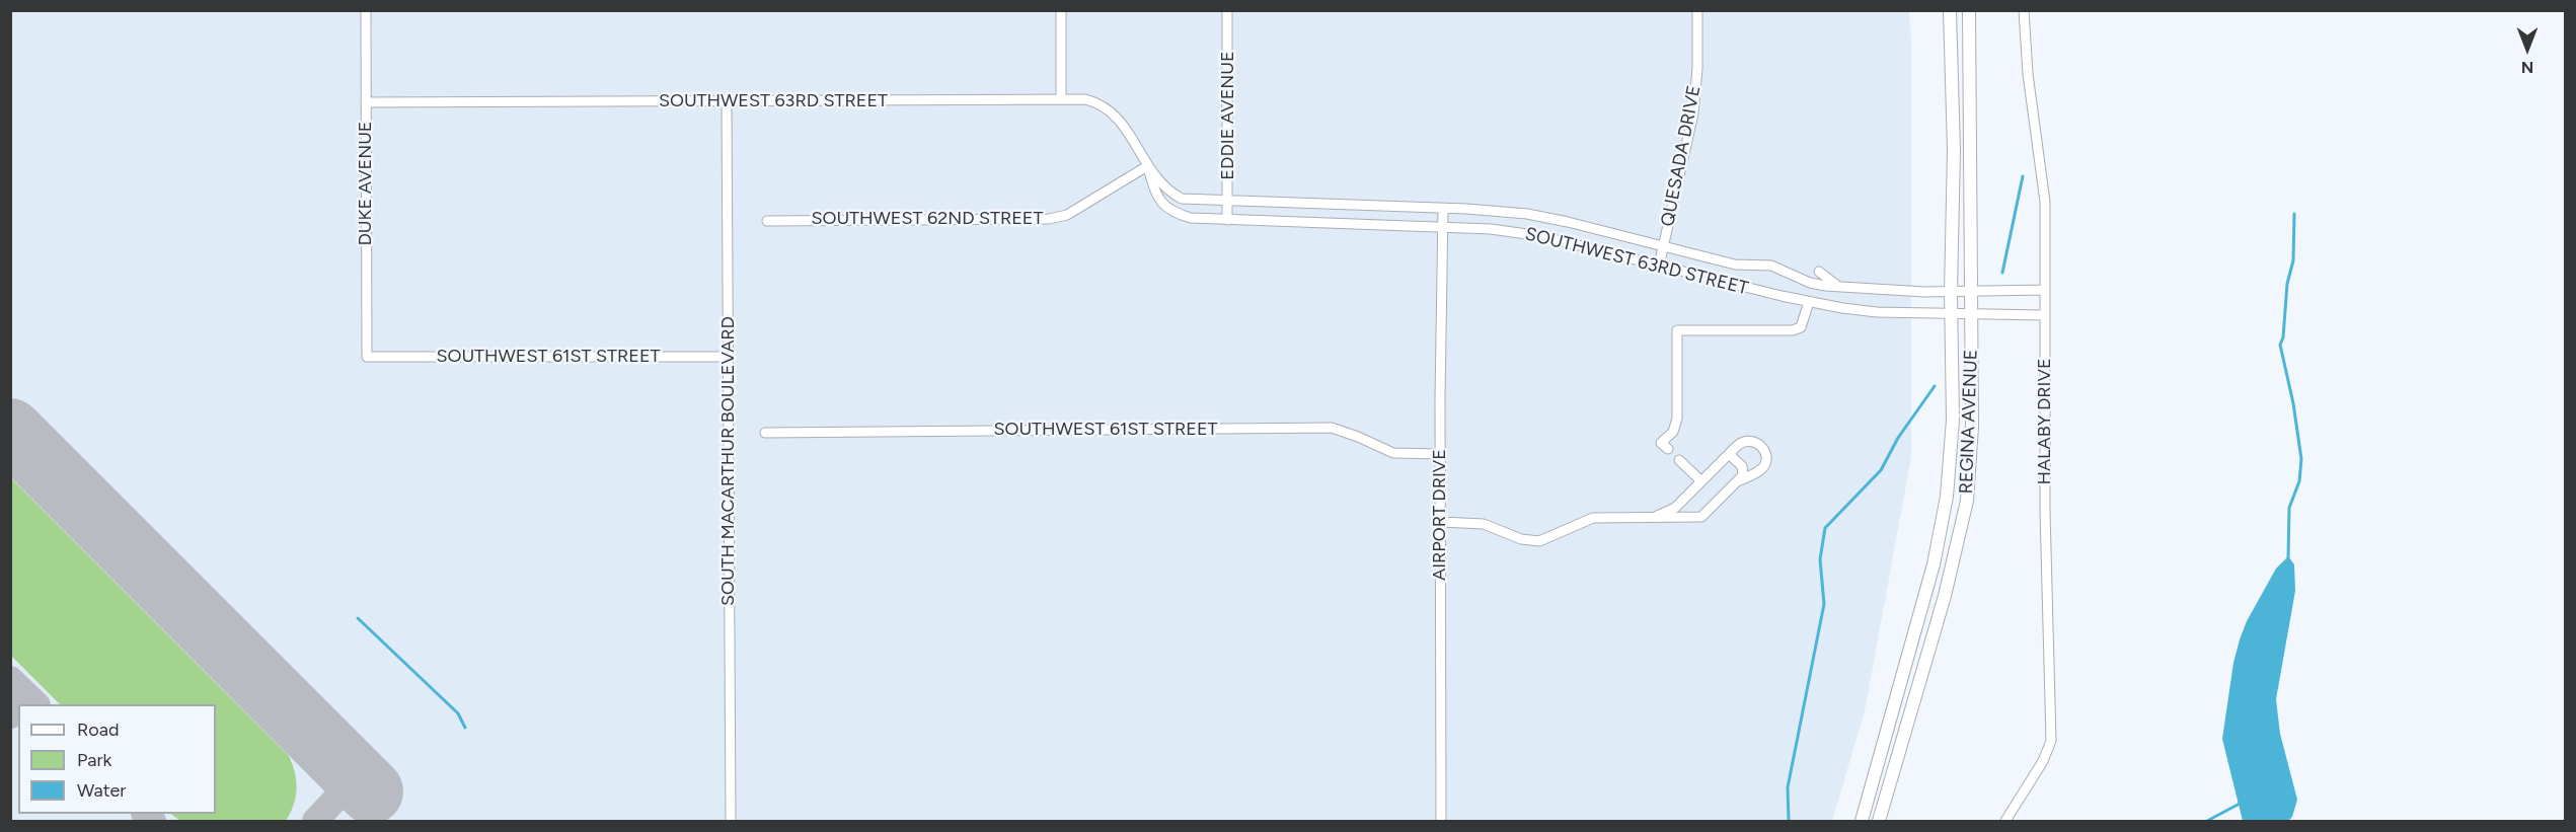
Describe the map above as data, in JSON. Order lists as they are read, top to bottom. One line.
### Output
{"streets":{"main road":["REGINA AVENUE"],"street":["SOUTHWEST 63RD STREET","EDDIE AVENUE","QUESADA DRIVE","DUKE AVENUE","SOUTHWEST 62ND STREET","SOUTHWEST 61ST STREET","HALABY DRIVE","SOUTH MACARTHUR BOULEVARD","AIRPORT DRIVE"]},"crossings":[["SOUTHWEST 63RD STREET","EDDIE AVENUE"],["SOUTHWEST 63RD STREET","QUESADA DRIVE"],["SOUTHWEST 63RD STREET","DUKE AVENUE"],["SOUTHWEST 63RD STREET","SOUTHWEST 62ND STREET"],["SOUTHWEST 63RD STREET","REGINA AVENUE"],["SOUTHWEST 63RD STREET","HALABY DRIVE"],["SOUTHWEST 63RD STREET","SOUTH MACARTHUR BOULEVARD"],["SOUTHWEST 63RD STREET","AIRPORT DRIVE"],["DUKE AVENUE","SOUTHWEST 61ST STREET"],["SOUTHWEST 61ST STREET","SOUTH MACARTHUR BOULEVARD"],["SOUTHWEST 61ST STREET","AIRPORT DRIVE"]],"legend":["Road","Park","Water"],"north":"bottom"}
